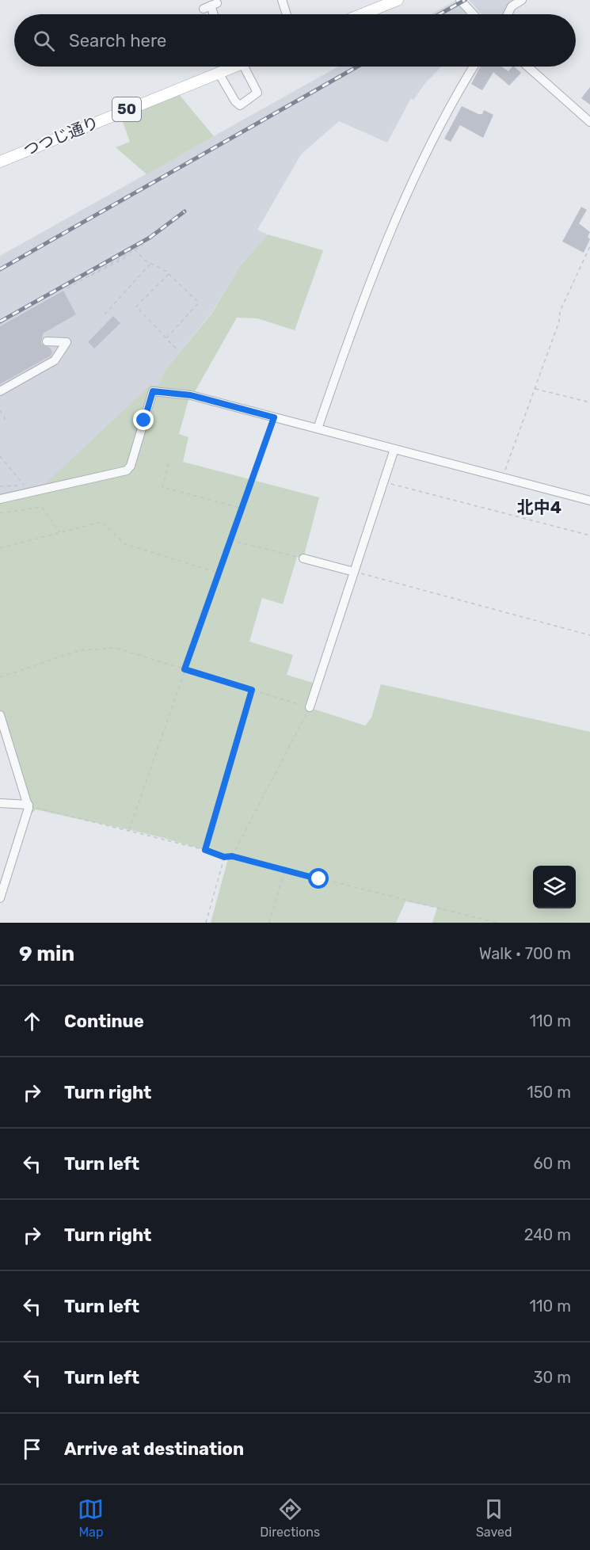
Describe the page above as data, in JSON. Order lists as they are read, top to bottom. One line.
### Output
{"streets":{"main road":["50","つつじ通り"]},"districts":["北中4"],"page":{"search":"Search here","heading":["9 min","Walk · 700 m"],"list":[["Continue","110 m"],["Turn right","150 m"],["Turn left","60 m"],["Turn right","240 m"],["Turn left","110 m"],["Turn left","30 m"],"Arrive at destination"],"nav":["Map","Directions","Saved"]}}
